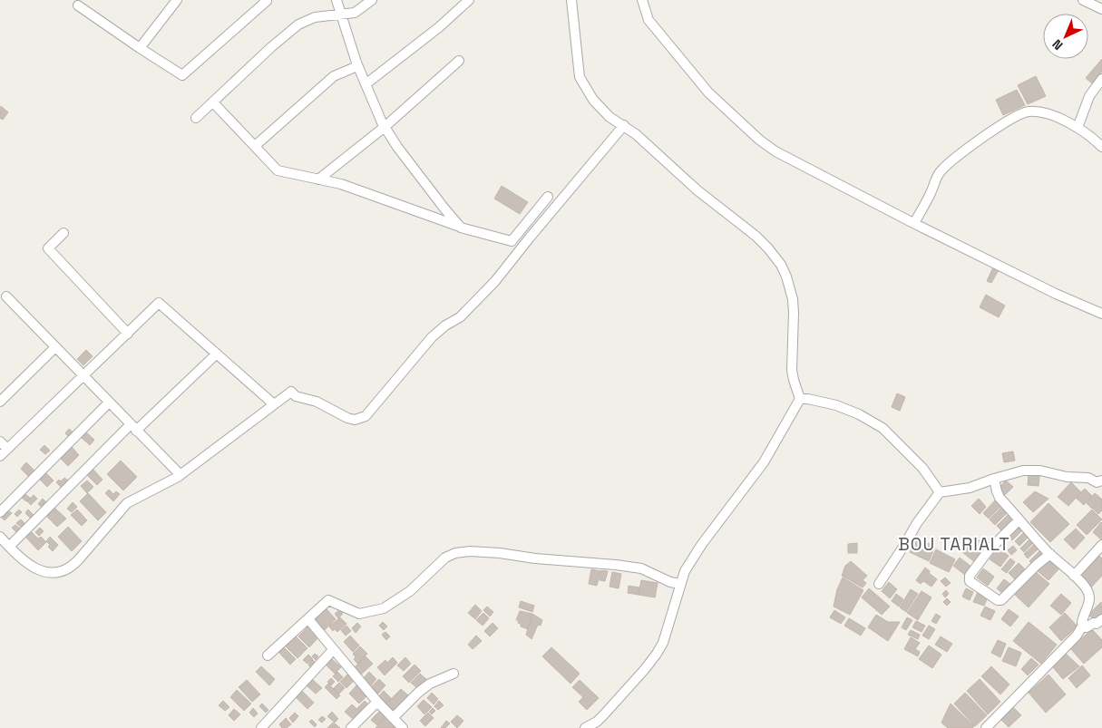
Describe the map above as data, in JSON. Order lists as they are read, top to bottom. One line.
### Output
{"districts":["BOU TARIALT"],"north":"bottom left"}
